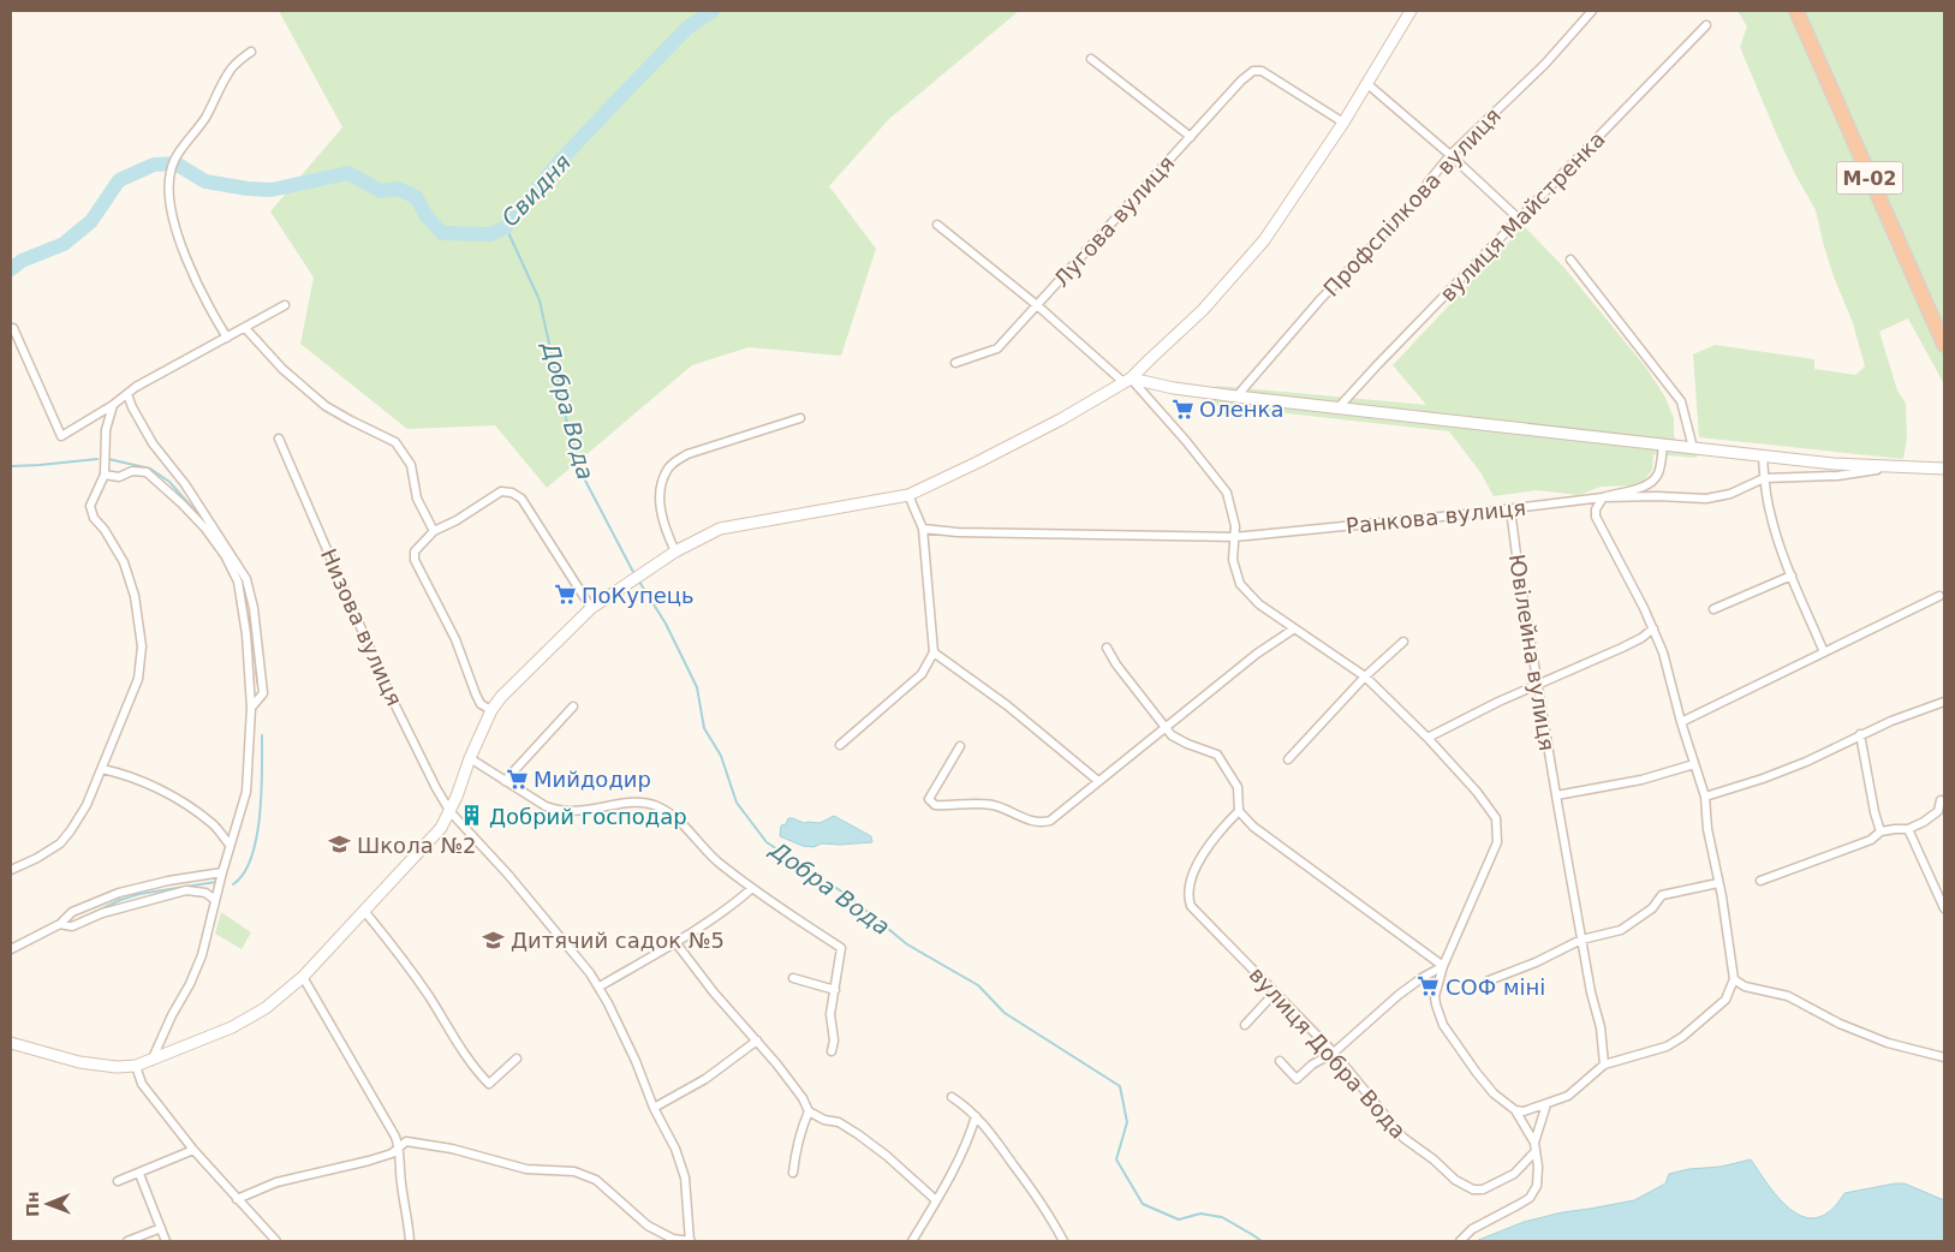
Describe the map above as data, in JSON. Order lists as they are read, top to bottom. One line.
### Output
{"streets":{"highway":["М-02"],"main road":["Ранкова вулиця"],"street":["Профспілкова вулиця","вулиця Майстренка","Лугова вулиця","Низова вулиця","Ювілейна вулиця","вулиця Добра Вода"]},"crossings":[["Ранкова вулиця","Ювілейна вулиця"]],"water":["Свидня","Добра Вода"],"places":{"supermarket":["Оленка","ПоКупець","Мийдодир","СОФ міні"],"building":["Добрий господар"],"school or university":["Школа №2","Дитячий садок №5"]},"north":"left"}
